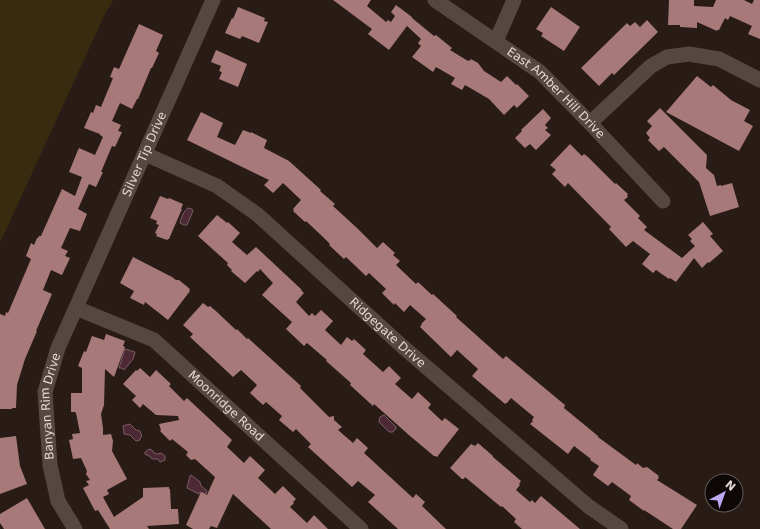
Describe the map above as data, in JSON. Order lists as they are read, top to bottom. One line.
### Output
{"streets":{"street":["East Amber Hill Drive","Silver Tip Drive","Ridgegate Drive","Moonridge Road","Banyan Rim Drive"]},"crossings":[["Silver Tip Drive","Ridgegate Drive"],["Silver Tip Drive","Moonridge Road"],["Silver Tip Drive","Banyan Rim Drive"],["Moonridge Road","Banyan Rim Drive"]],"north":"top right"}
